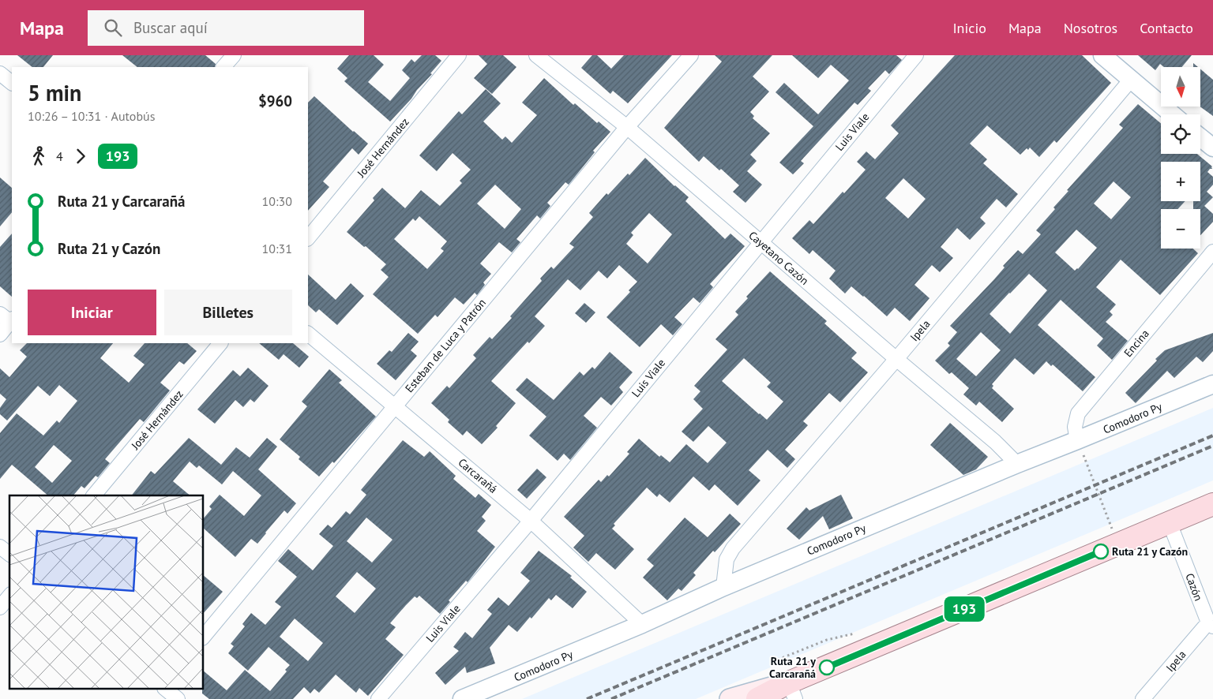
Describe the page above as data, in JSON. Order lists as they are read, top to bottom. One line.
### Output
{"streets":{"street":["Luis Viale","José Hernández","Cayetano Cazón","Ipela","Encina","Esteban de Luca y Patrón","Comodoro Py","Carcarañá","Cazón"]},"crossings":[["Luis Viale","Cayetano Cazón"],["Luis Viale","Carcarañá"],["Cayetano Cazón","Ipela"],["Cayetano Cazón","Esteban de Luca y Patrón"],["Cayetano Cazón","Comodoro Py"],["Ipela","Comodoro Py"],["Ipela","Cazón"],["Encina","Comodoro Py"],["Esteban de Luca y Patrón","Carcarañá"],["Comodoro Py","Carcarañá"]],"places":["Ruta 21 y Cazón","Ruta 21 y Carcarañá"],"lines":["bus line 193"],"north":"bottom","page":{"header":"Mapa","search":"Buscar aquí","nav":["Inicio","Mapa","Nosotros","Contacto"],"on_map":"193","map_buttons":["+","−"],"heading":["5 min","10:26 – 10:31 · Autobús","$960"],"legs":["4","193"],"list":[{"name":"Ruta 21 y Carcarañá","value":"10:30"},{"name":"Ruta 21 y Cazón","value":"10:31"}],"buttons":["Iniciar","Billetes"]}}
